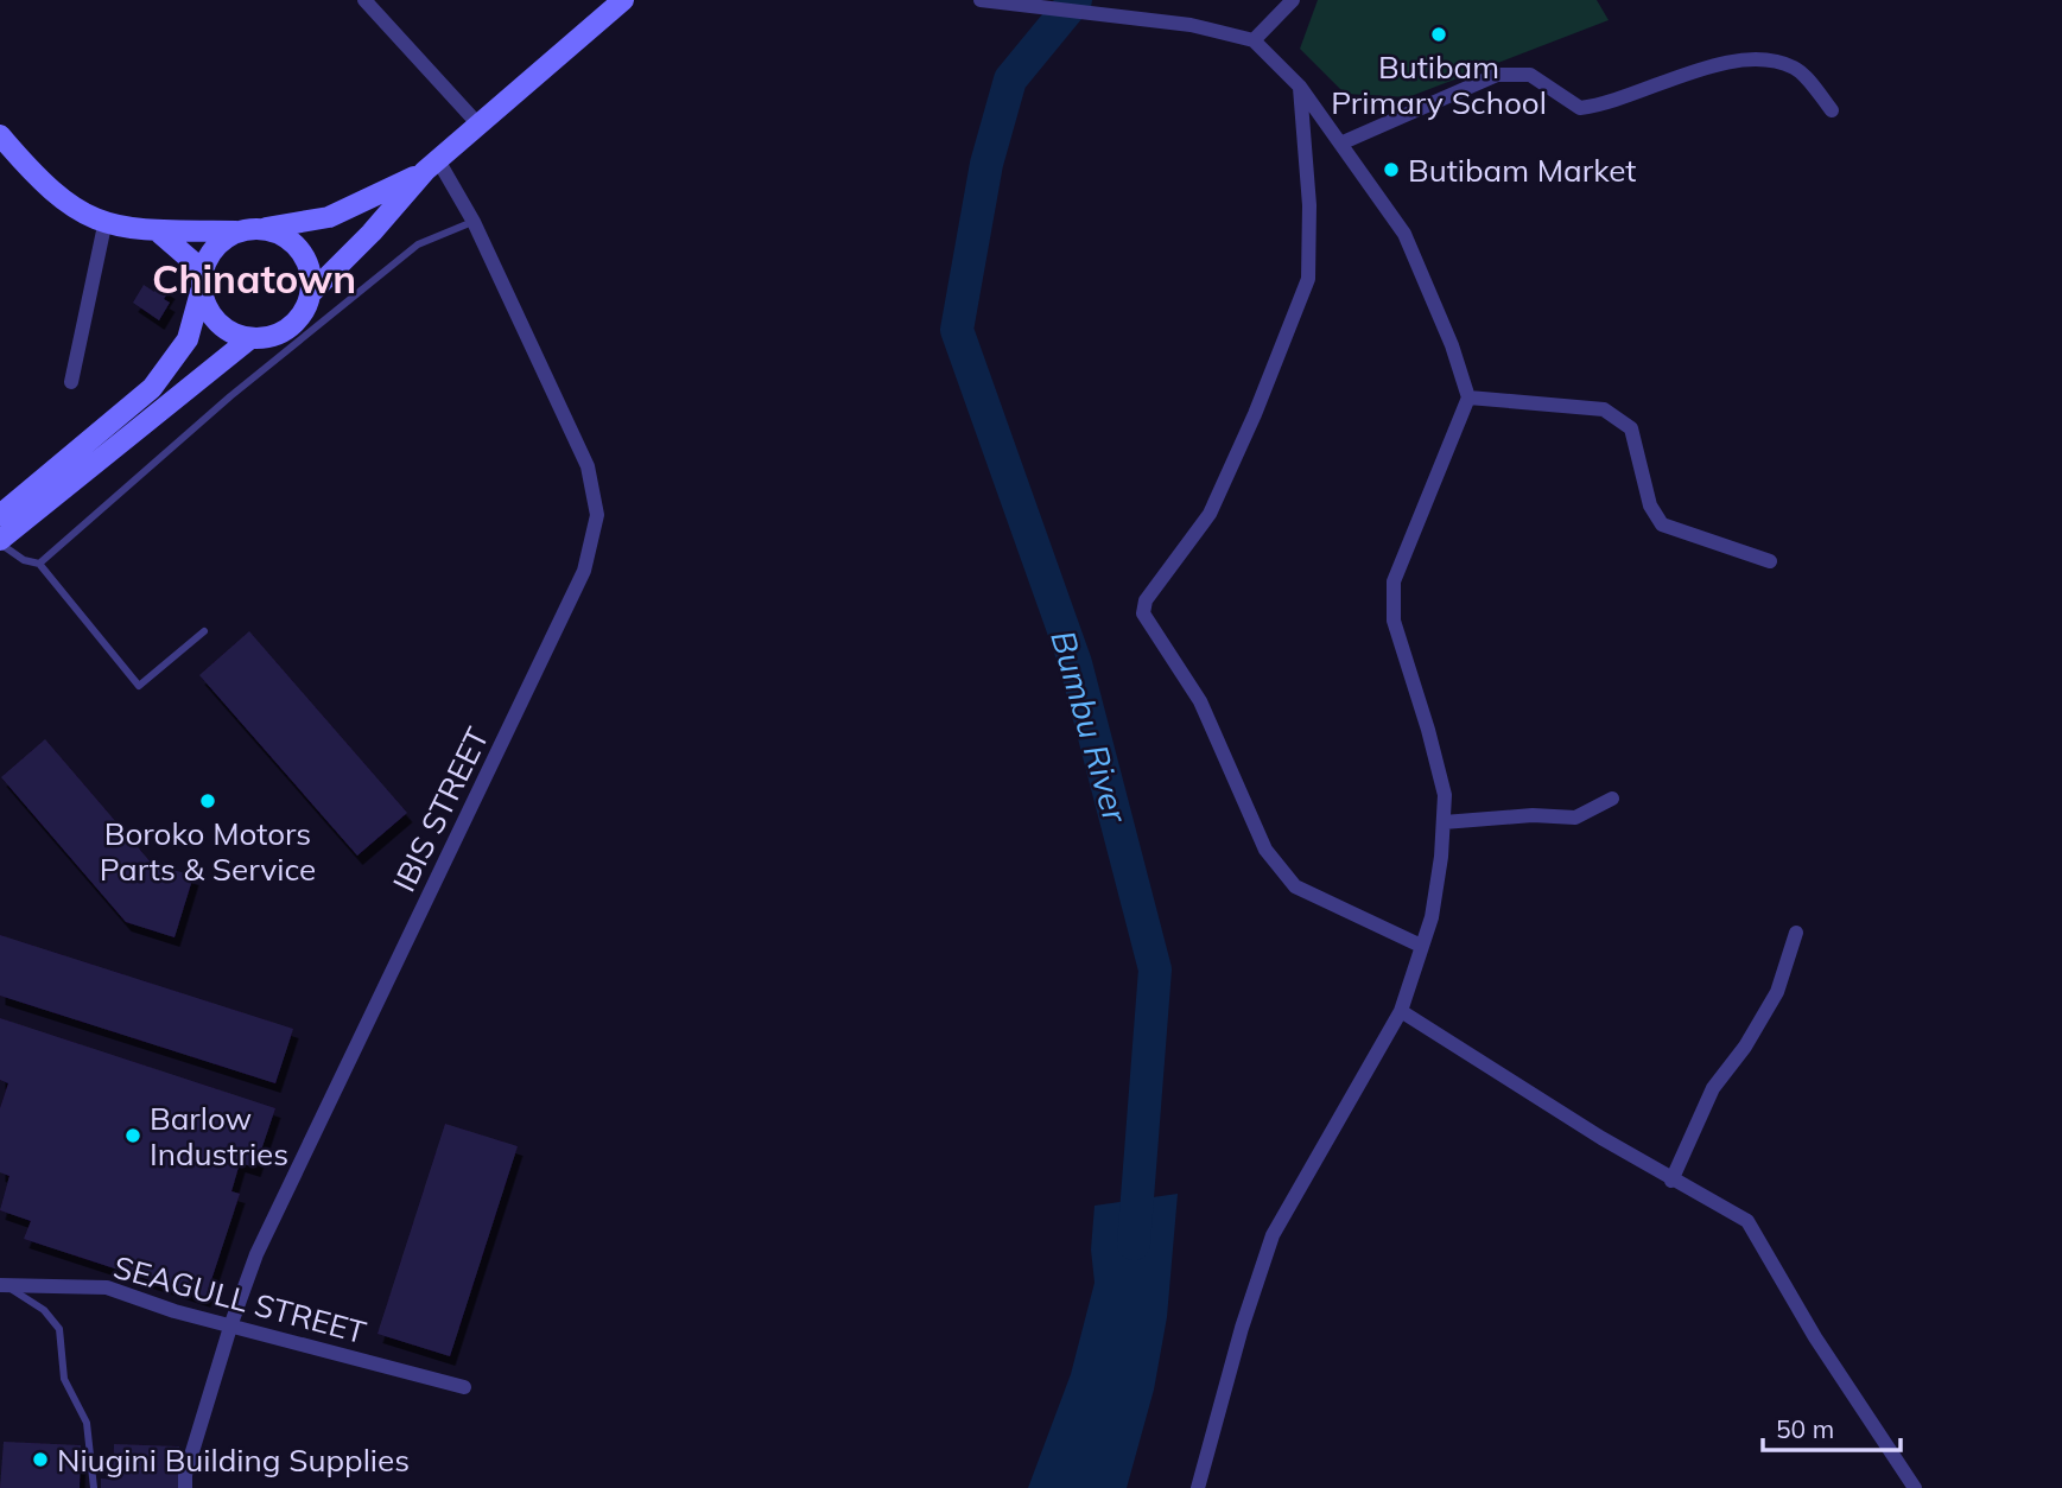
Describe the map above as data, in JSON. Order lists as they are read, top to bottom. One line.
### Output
{"streets":{"street":["IBIS STREET","SEAGULL STREET"]},"crossings":[["IBIS STREET","SEAGULL STREET"]],"districts":["Chinatown"],"water":["Bumbu River"],"places":["Butibam Primary School","Butibam Market","Boroko Motors Parts & Service","Barlow Industries","Niugini Building Supplies"],"scale_bar":"50 m"}
